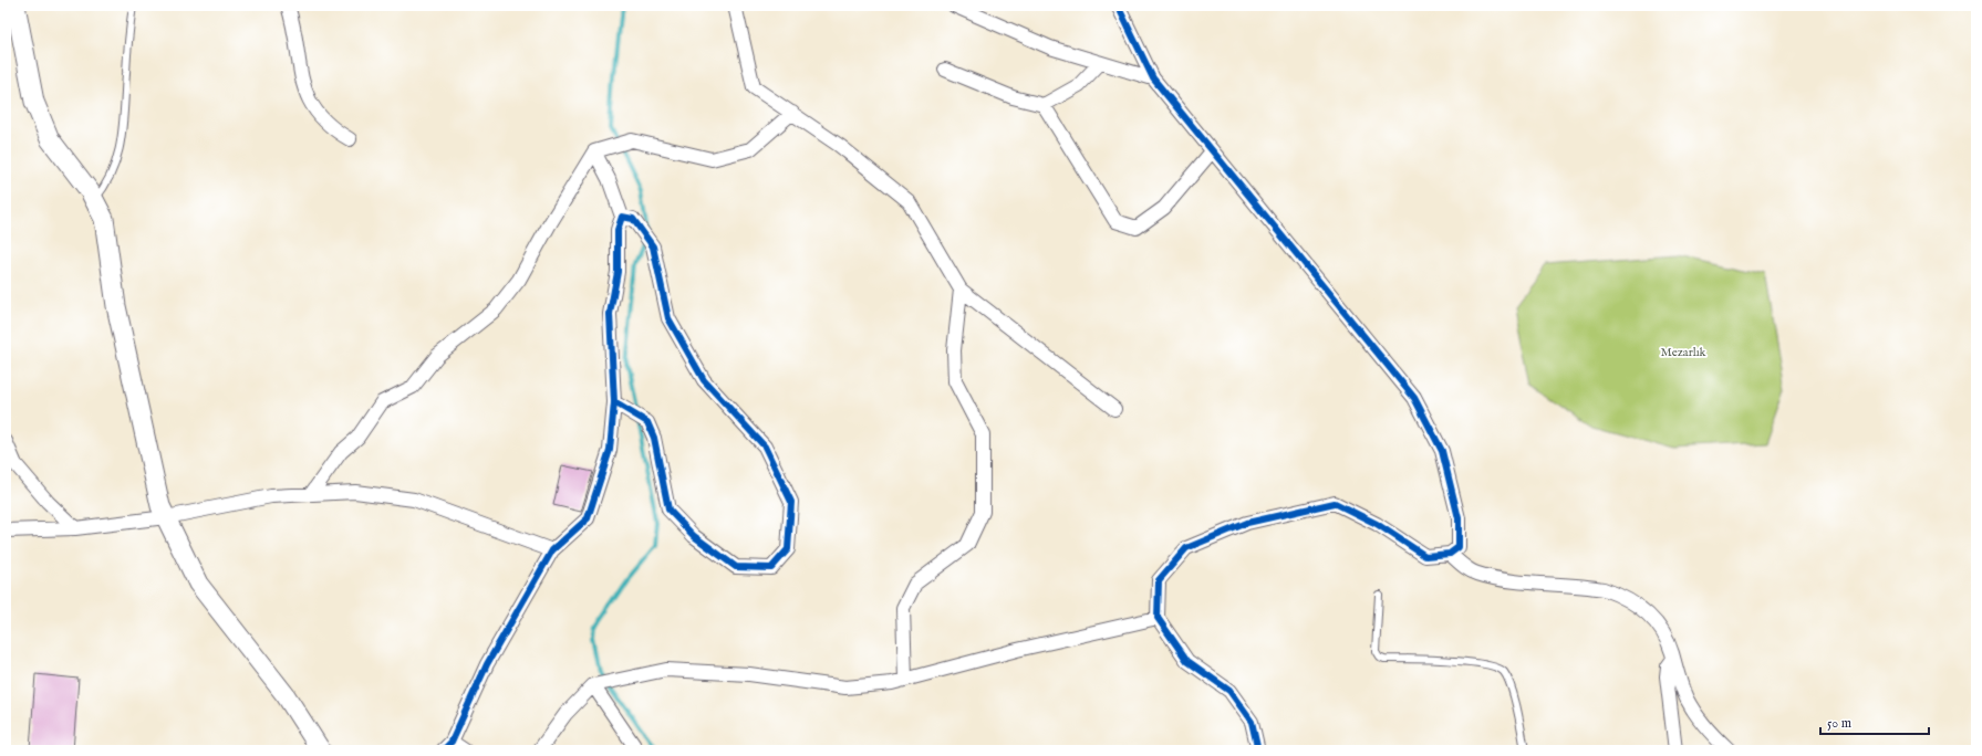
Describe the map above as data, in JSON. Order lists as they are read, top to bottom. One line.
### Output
{"parks":["Mezarlık"],"scale_bar":"50 m"}
